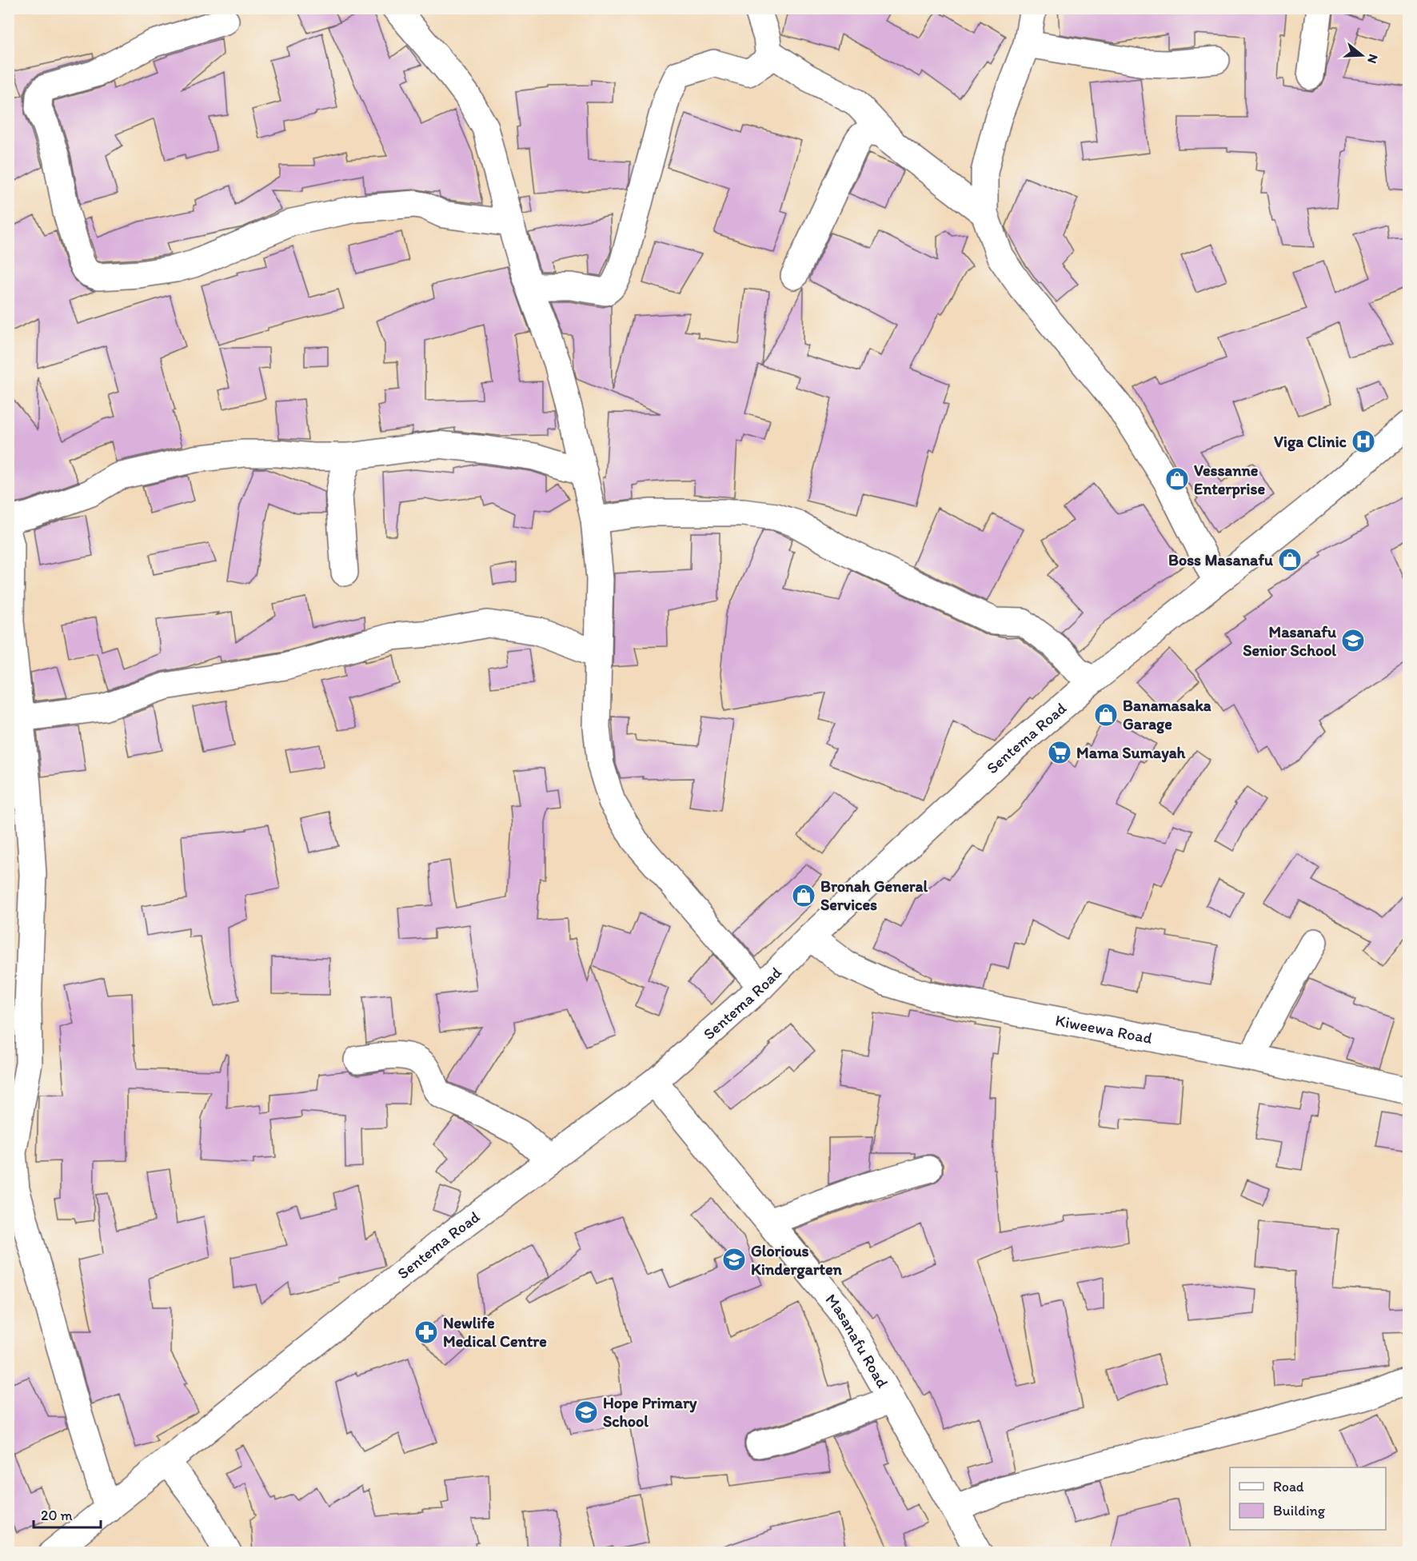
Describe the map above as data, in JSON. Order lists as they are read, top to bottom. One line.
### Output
{"streets":{"street":["Sentema Road","Kiweewa Road","Masanafu Road"]},"crossings":[["Sentema Road","Kiweewa Road"],["Sentema Road","Masanafu Road"]],"places":{"hospital":["Viga Clinic"],"shop":["Vessanne Enterprise","Boss Masanafu","Banamasaka Garage","Bronah General Services"],"school or university":["Masanafu Senior School","Glorious Kindergarten","Hope Primary School"],"supermarket":["Mama Sumayah"],"pharmacy":["Newlife Medical Centre"]},"legend":["Road","Building"],"scale_bar":"20 m","north":"right"}
